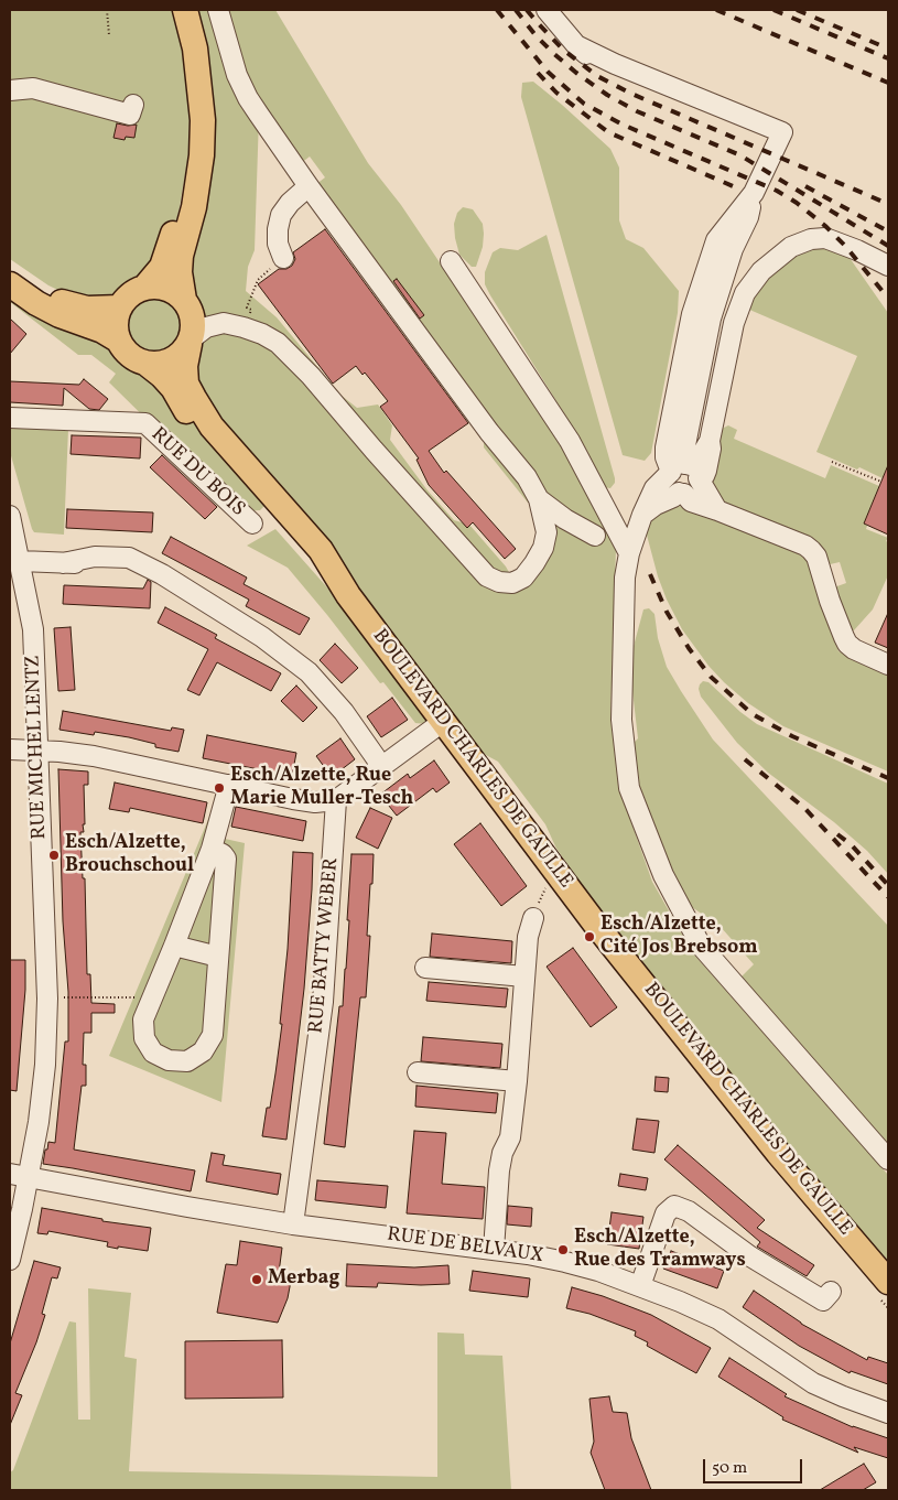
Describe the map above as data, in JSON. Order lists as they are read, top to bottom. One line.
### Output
{"streets":{"main road":["BOULEVARD CHARLES DE GAULLE"],"street":["RUE DU BOIS","RUE MICHEL LENTZ","RUE BATTY WEBER","RUE DE BELVAUX"]},"crossings":[["RUE MICHEL LENTZ","RUE DE BELVAUX"],["RUE BATTY WEBER","RUE DE BELVAUX"]],"places":["Esch/Alzette, Rue Marie Muller-Tesch","Esch/Alzette, Brouchschoul","Esch/Alzette, Cité Jos Brebsom","Esch/Alzette, Rue des Tramways","Merbag"],"scale_bar":"50 m"}
